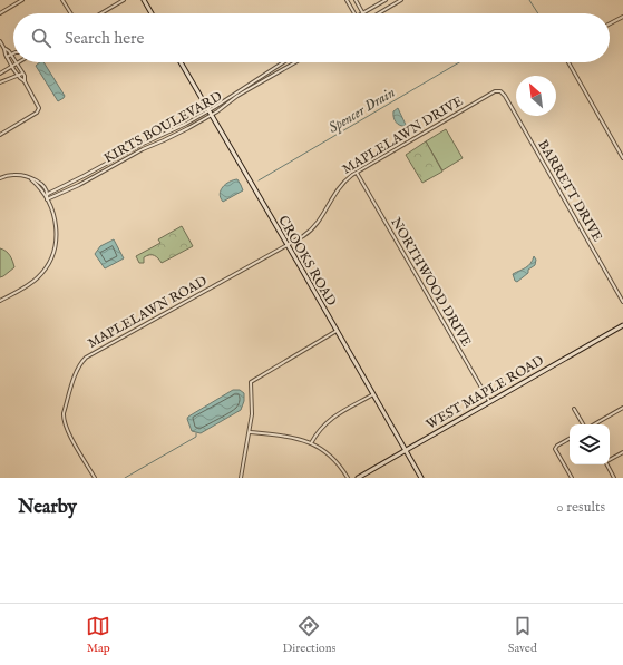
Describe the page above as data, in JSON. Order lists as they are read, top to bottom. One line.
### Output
{"streets":{"main road":["CROOKS ROAD","WEST MAPLE ROAD"],"street":["KIRTS BOULEVARD","MAPLELAWN DRIVE","BARRETT DRIVE","NORTHWOOD DRIVE","MAPLELAWN ROAD"]},"crossings":[["KIRTS BOULEVARD","CROOKS ROAD"],["MAPLELAWN DRIVE","BARRETT DRIVE"],["MAPLELAWN DRIVE","CROOKS ROAD"],["MAPLELAWN DRIVE","NORTHWOOD DRIVE"],["MAPLELAWN DRIVE","MAPLELAWN ROAD"],["CROOKS ROAD","MAPLELAWN ROAD"],["CROOKS ROAD","WEST MAPLE ROAD"],["NORTHWOOD DRIVE","WEST MAPLE ROAD"]],"water":["Spencer Drain"],"north":"top left","page":{"search":"Search here","heading":["Nearby","0 results"],"nav":["Map","Directions","Saved"]}}
